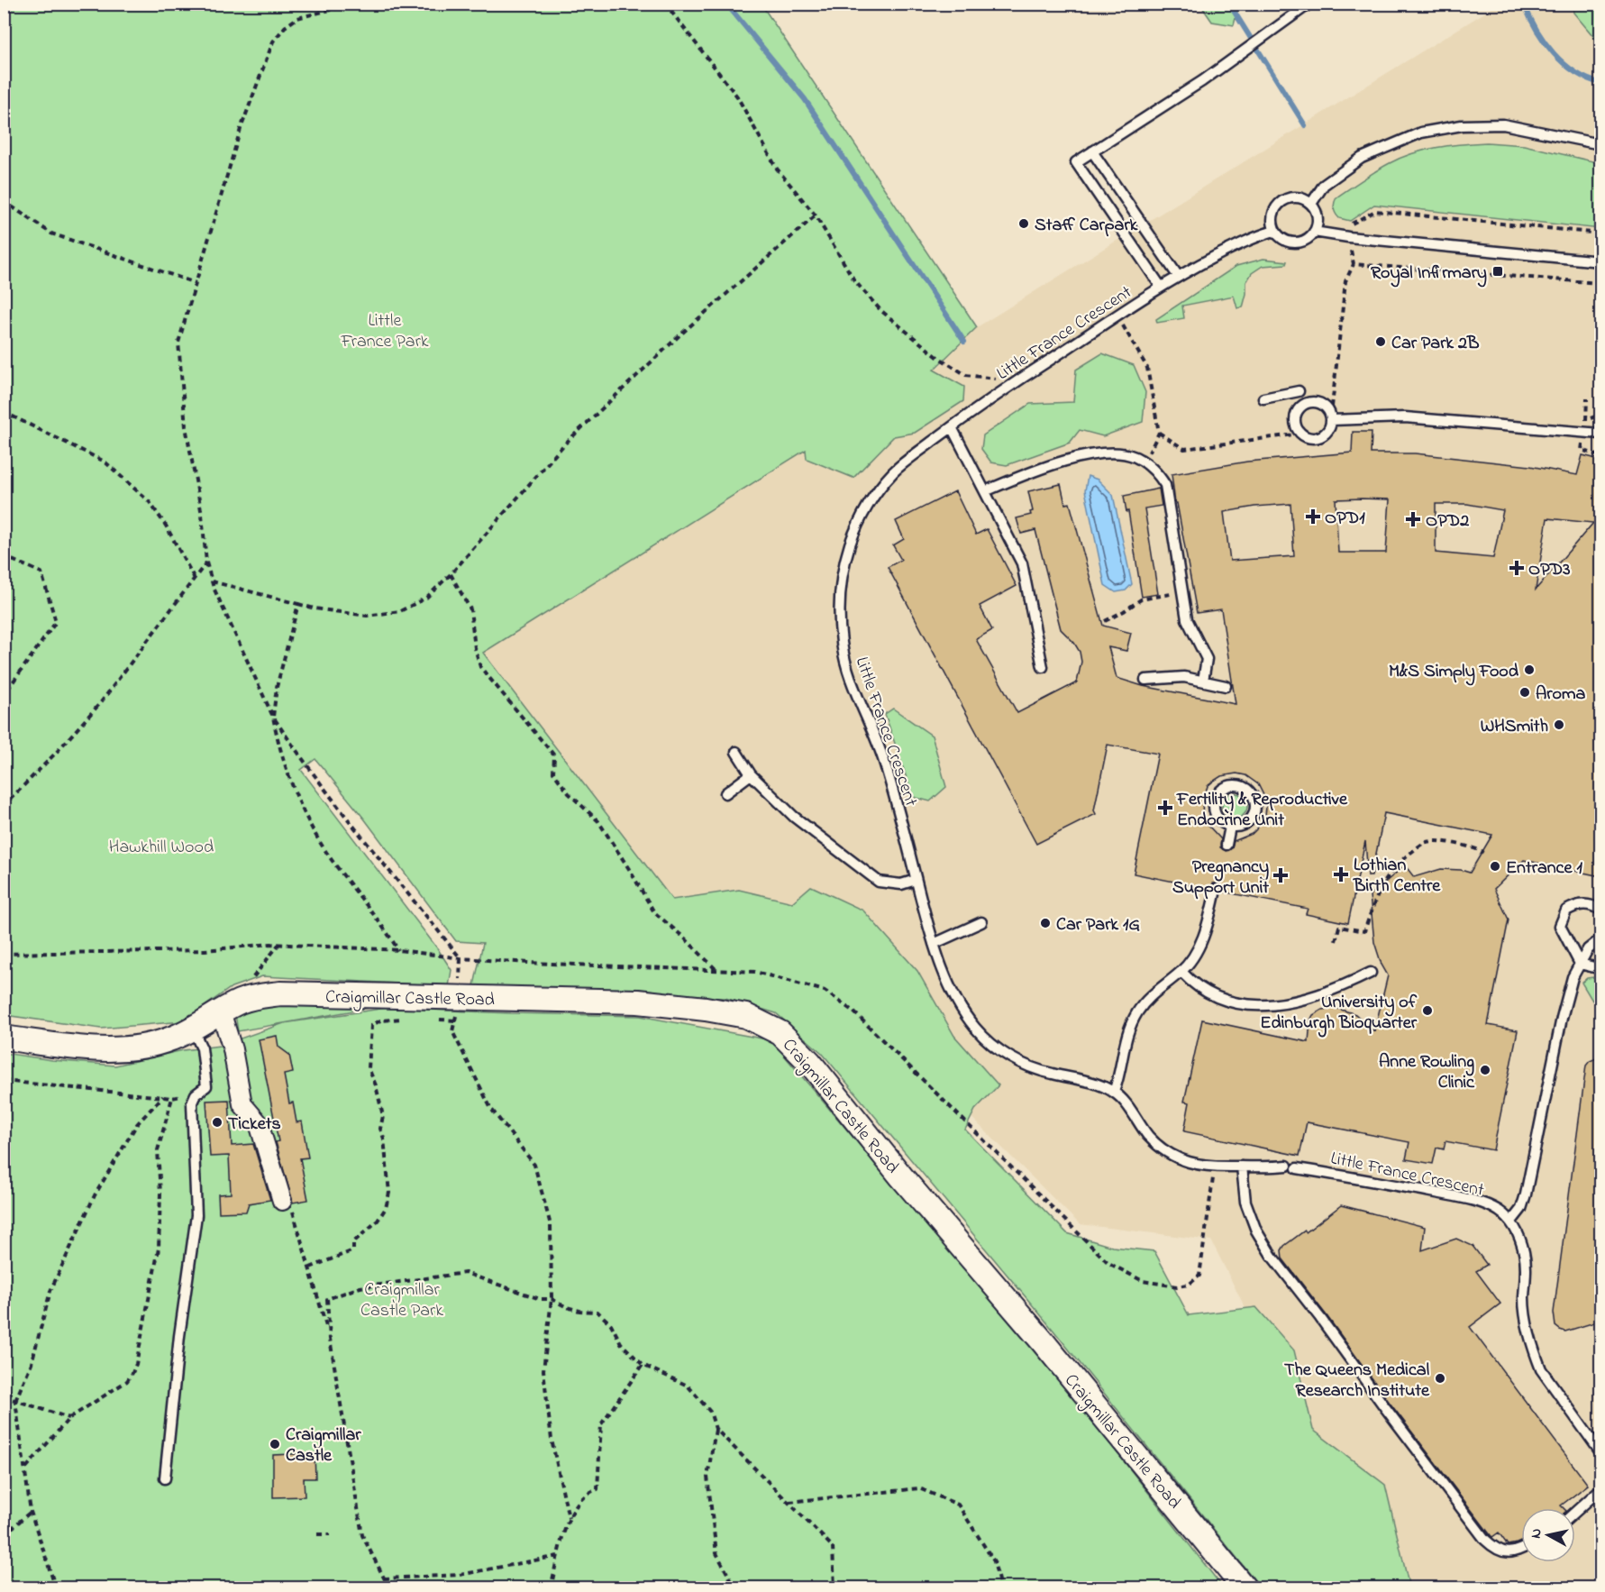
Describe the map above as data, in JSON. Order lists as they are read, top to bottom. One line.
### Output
{"streets":{"street":["Craigmillar Castle Road"],"lane":["Little France Crescent"]},"parks":["Little France Park","Hawkhill Wood","Craigmillar Castle Park"],"places":{"other":["Staff Carpark","Car Park 2B","M&S Simply Food","Aroma","WHSmith","Entrance 1","Car Park 1G","University of Edinburgh Bioquarter","Anne Rowling Clinic","Tickets","The Queens Medical Research Institute","Craigmillar Castle"],"transit":["Royal Infirmary"],"health":["OPD1","OPD2","OPD3","Fertility & Reproductive Endocrine Unit","Lothian Birth Centre","Pregnancy Support Unit"]},"north":"left"}
